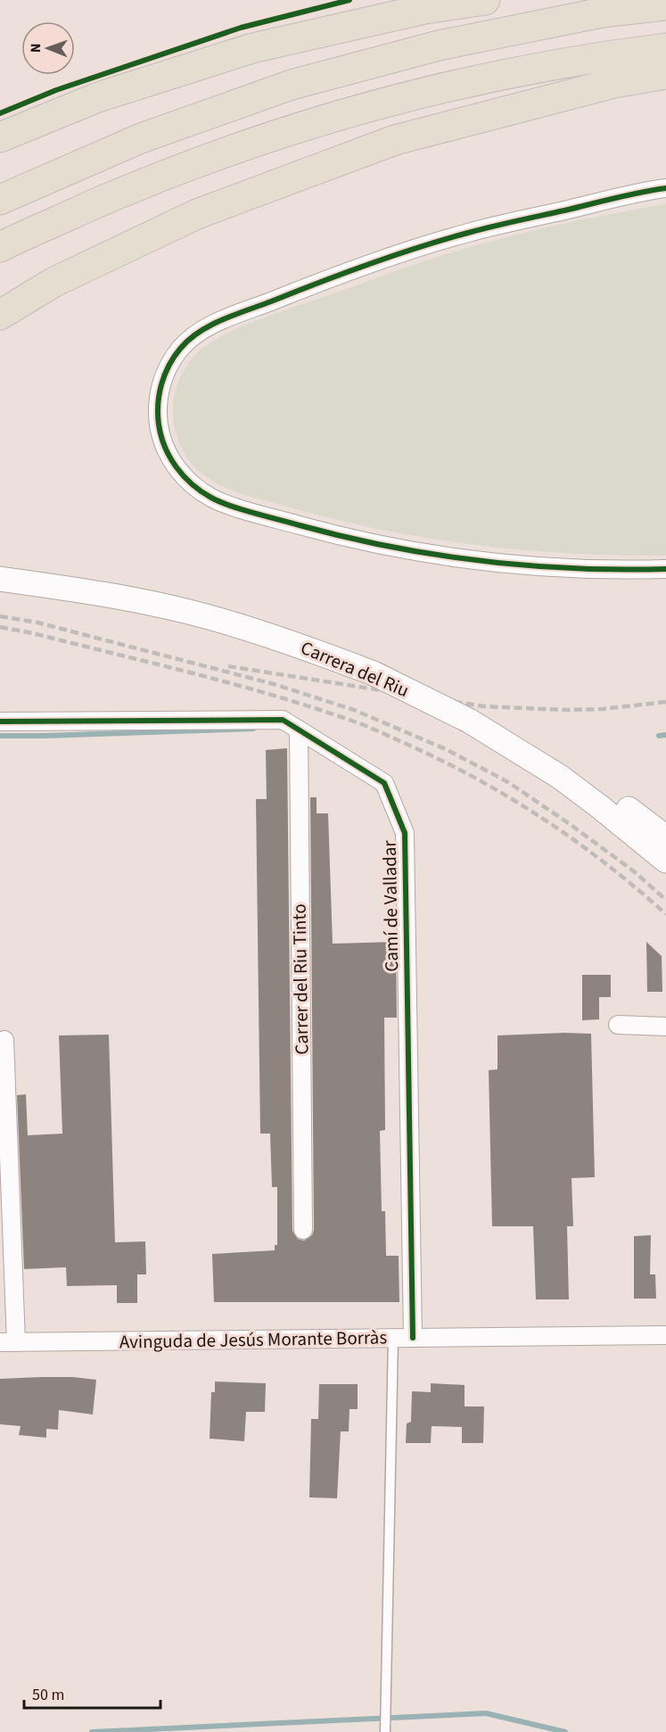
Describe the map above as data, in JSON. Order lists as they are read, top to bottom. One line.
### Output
{"streets":{"street":["Carrera del Riu","Camí de Valladar","Carrer del Riu Tinto","Avinguda de Jesús Morante Borràs"]},"crossings":[["Camí de Valladar","Carrer del Riu Tinto"],["Camí de Valladar","Avinguda de Jesús Morante Borràs"]],"scale_bar":"50 m","north":"left"}
